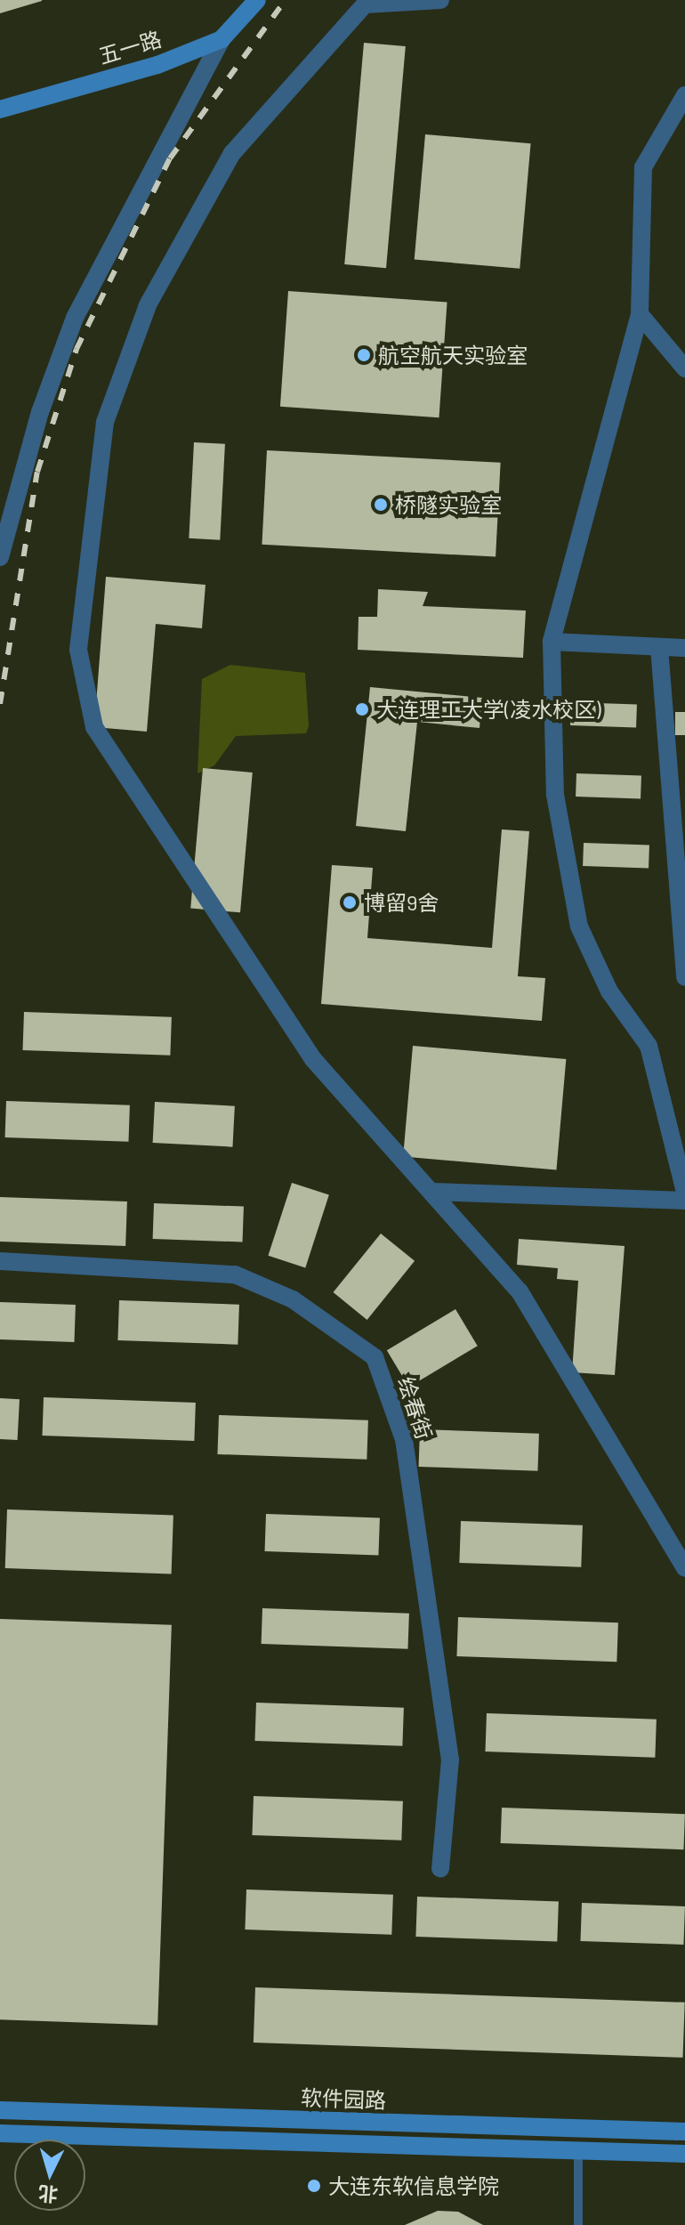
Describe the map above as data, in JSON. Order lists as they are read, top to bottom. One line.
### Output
{"streets":{"main road":["五一路","软件园路"],"street":["绘春街"]},"places":["航空航天实验室","桥隧实验室","大连理工大学(凌水校区)","博留9舍","大连东软信息学院"],"north":"bottom"}
